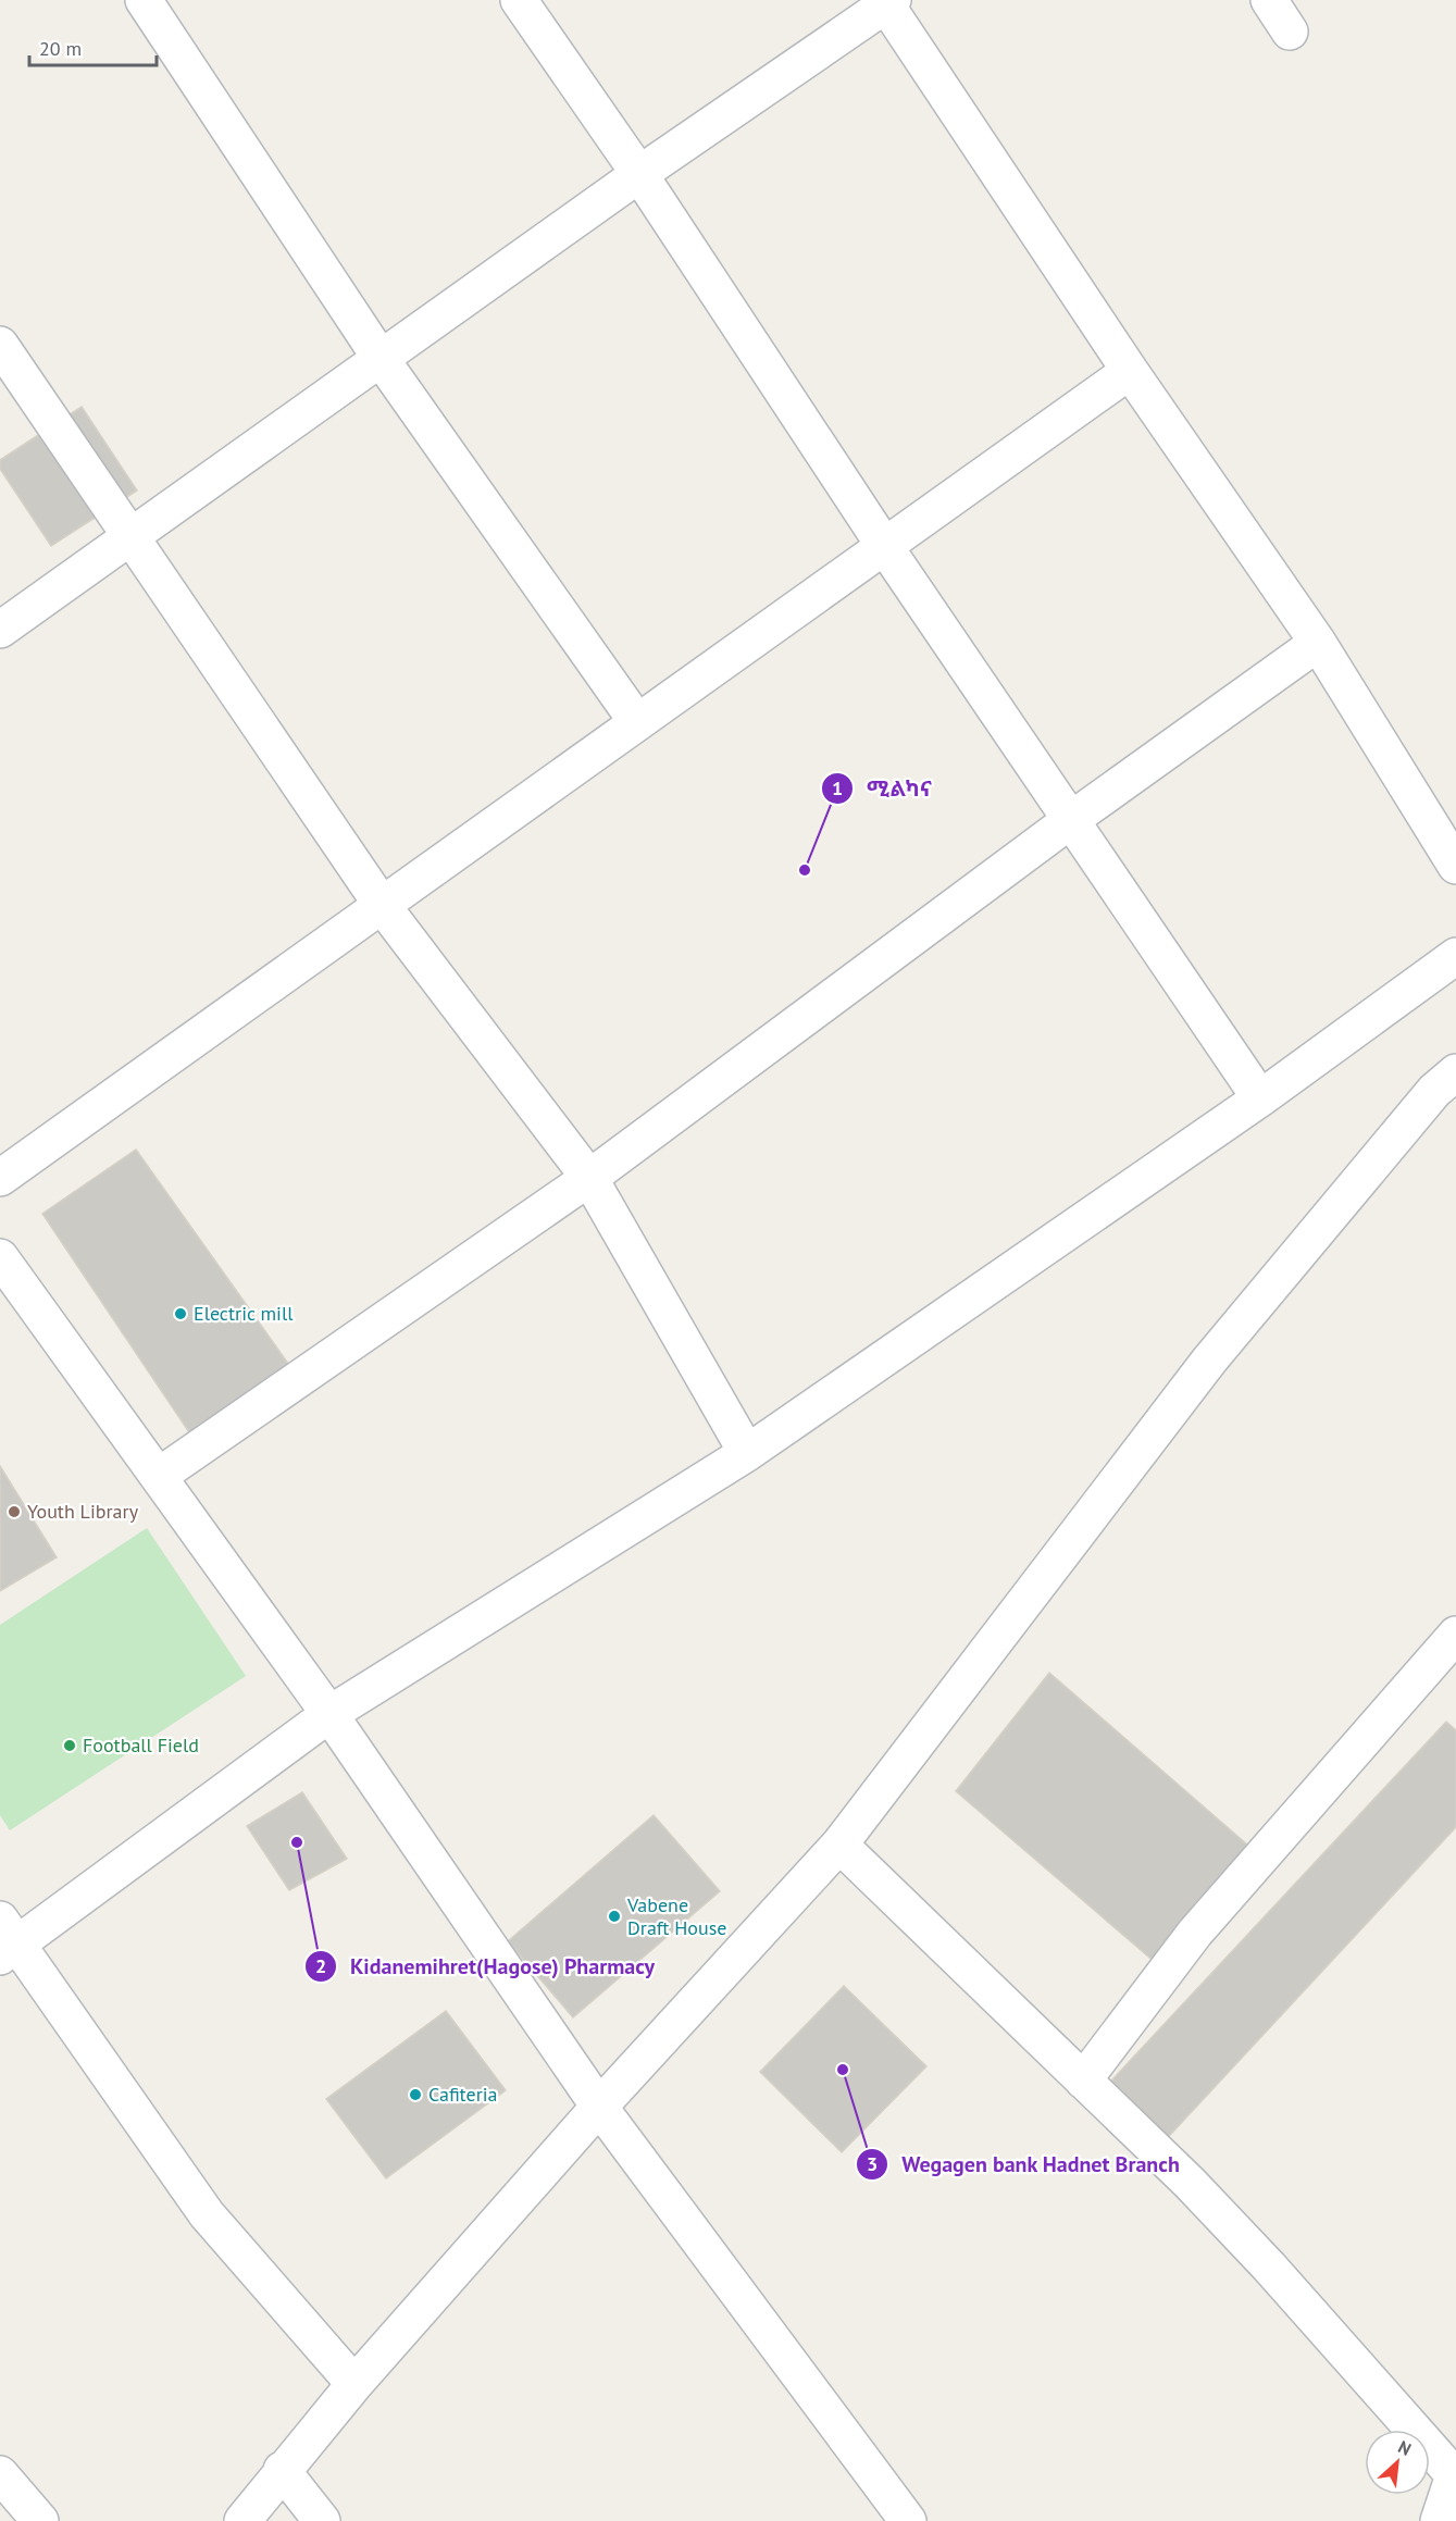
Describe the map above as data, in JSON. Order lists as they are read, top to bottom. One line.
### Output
{"places":["ሚልካና","Electric mill","Youth Library","Football Field","Kidanemihret(Hagose) Pharmacy","Vabene Draft House","Wegagen bank Hadnet Branch","Cafiteria"],"scale_bar":"20 m","north":"top right"}
